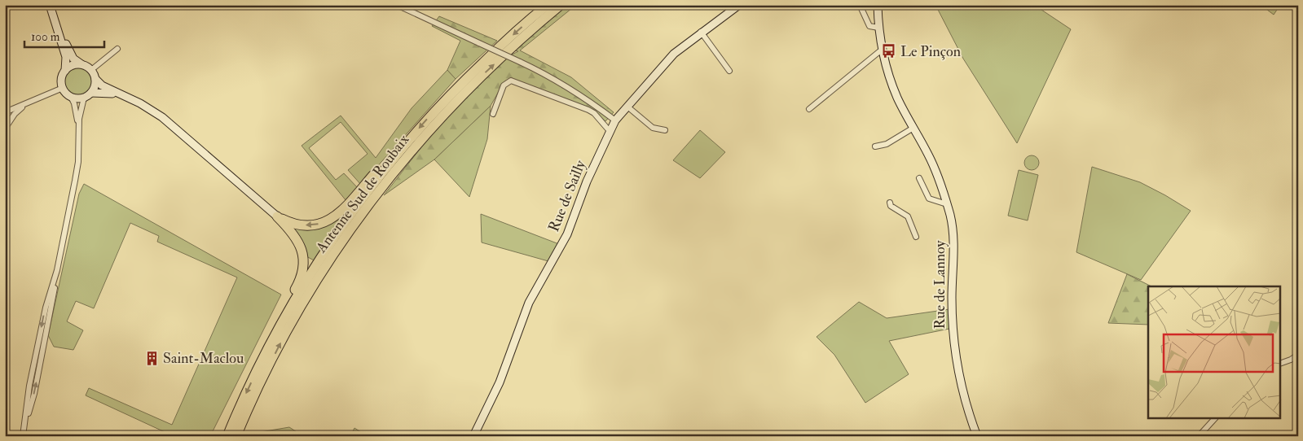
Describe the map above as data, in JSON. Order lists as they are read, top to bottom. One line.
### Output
{"streets":{"highway":["Antenne Sud de Roubaix"],"main road":["Rue de Sailly","Rue de Lannoy"]},"places":{"bus stop":["Le Pinçon"],"building":["Saint-Maclou"]},"scale_bar":"100 m"}
